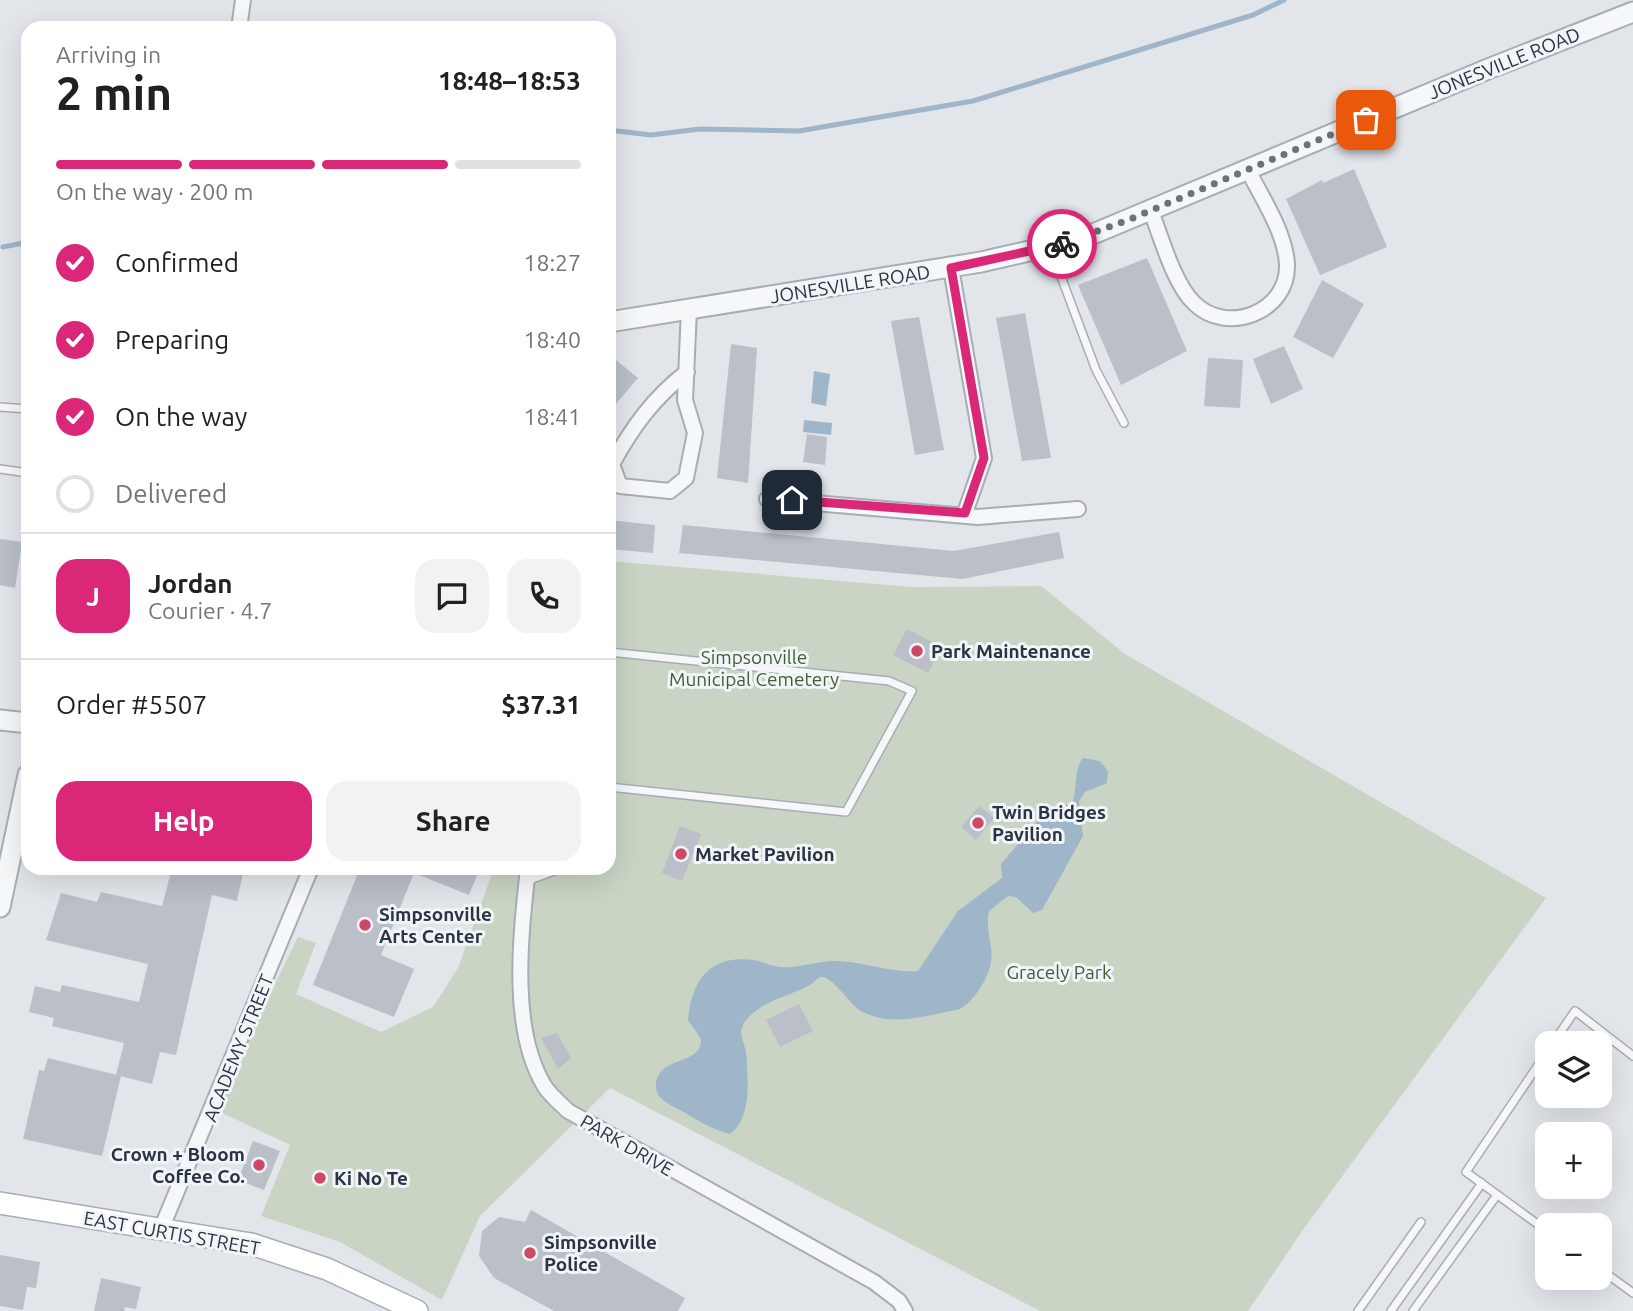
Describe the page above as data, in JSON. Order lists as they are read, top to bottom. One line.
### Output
{"streets":{"main road":["EAST CURTIS STREET"],"street":["JONESVILLE ROAD","ACADEMY STREET","PARK DRIVE"]},"crossings":[["ACADEMY STREET","EAST CURTIS STREET"]],"parks":["Simpsonville Municipal Cemetery","Gracely Park"],"places":["Park Maintenance","Twin Bridges Pavilion","Market Pavilion","Simpsonville Arts Center","Crown + Bloom Coffee Co.","Ki No Te","Simpsonville Police"],"page":{"heading":["2 min","Arriving in","18:48–18:53"],"panel":["Jordan","Courier · 4.7","Order #5507","$37.31"],"bar":"On the way · 200 m","list":[["Confirmed","18:27"],["Preparing","18:40"],["On the way","18:41"],"Delivered"],"round":"J","buttons":["Help","Share"],"map_buttons":["+","−"]}}
